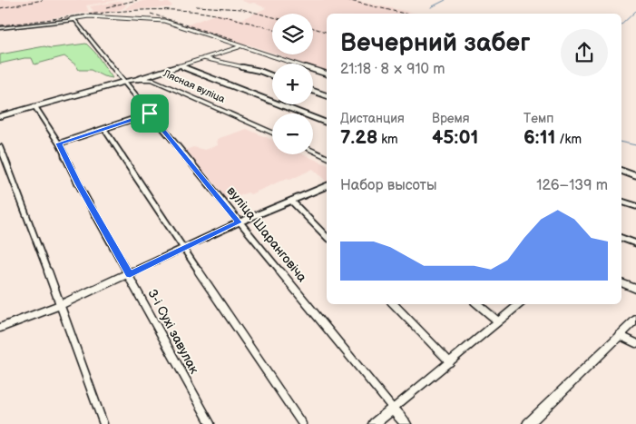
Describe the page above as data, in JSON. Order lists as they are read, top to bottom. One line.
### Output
{"streets":{"main road":["Лясная вуліца","вуліца Шаранговіча"],"street":["3-і Сухі завулак"]},"crossings":[["Лясная вуліца","вуліца Шаранговіча"]],"page":{"map_buttons":["+","−"],"heading":["Вечерний забег","21:18 · 8 × 910 m"],"stats":[["Дистанция","7.28 km"],["Время","45:01"],["Темп","6:11 /km"]],"chart":["Набор высоты","126–139 m"]}}
